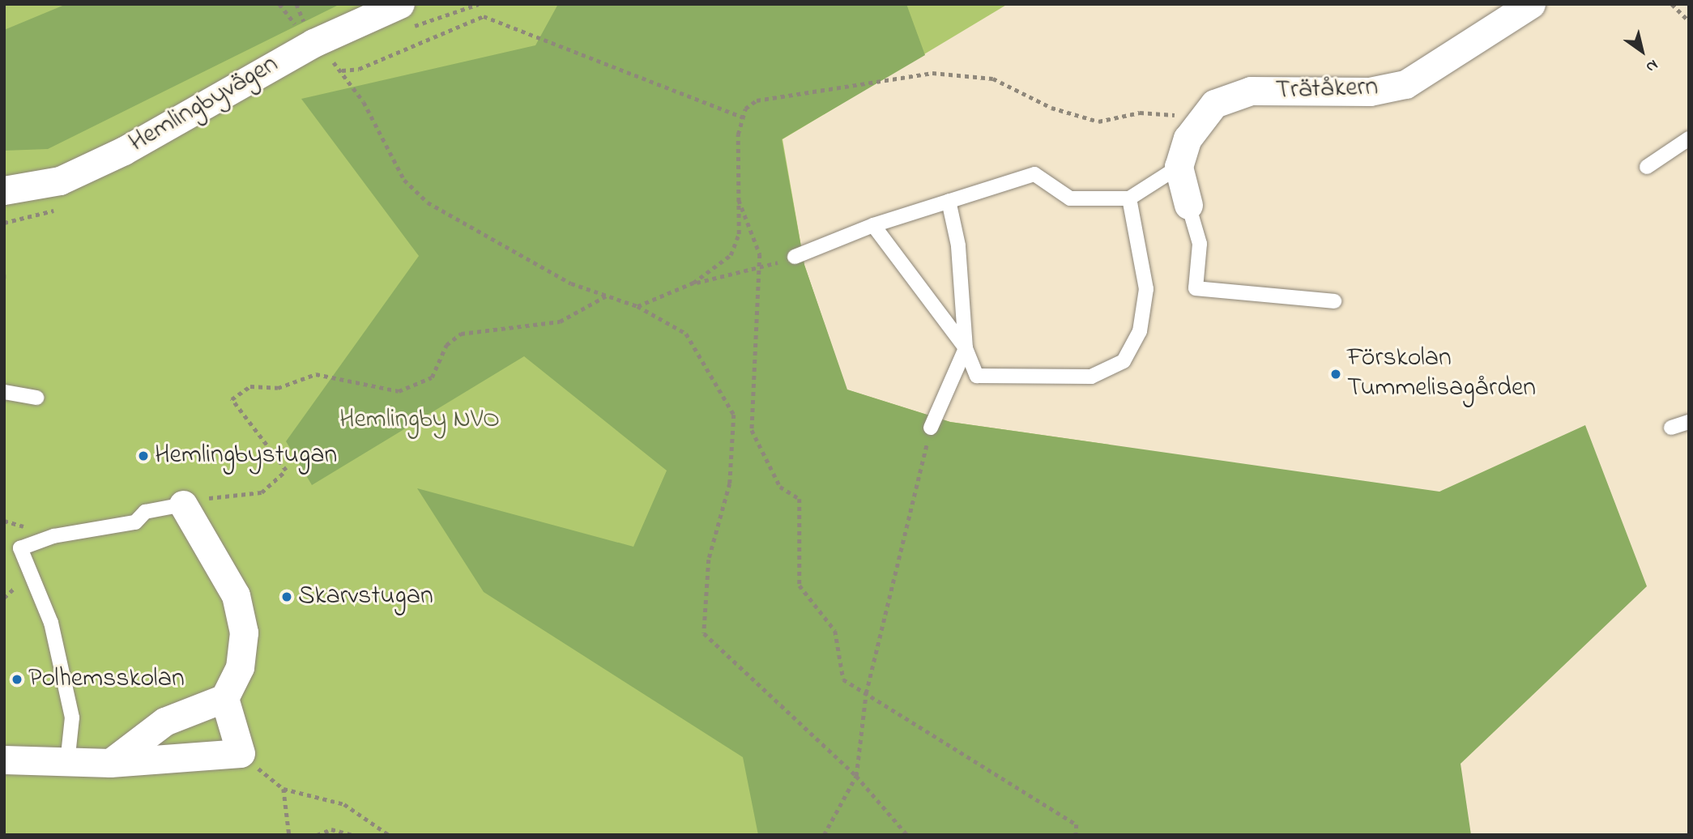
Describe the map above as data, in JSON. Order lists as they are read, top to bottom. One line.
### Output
{"streets":{"street":["Trätåkern","Hemlingbyvägen"]},"parks":["Hemlingby NVO"],"places":["Förskolan Tummelisagården","Hemlingbystugan","Skarvstugan","Polhemsskolan"],"north":"bottom right"}
